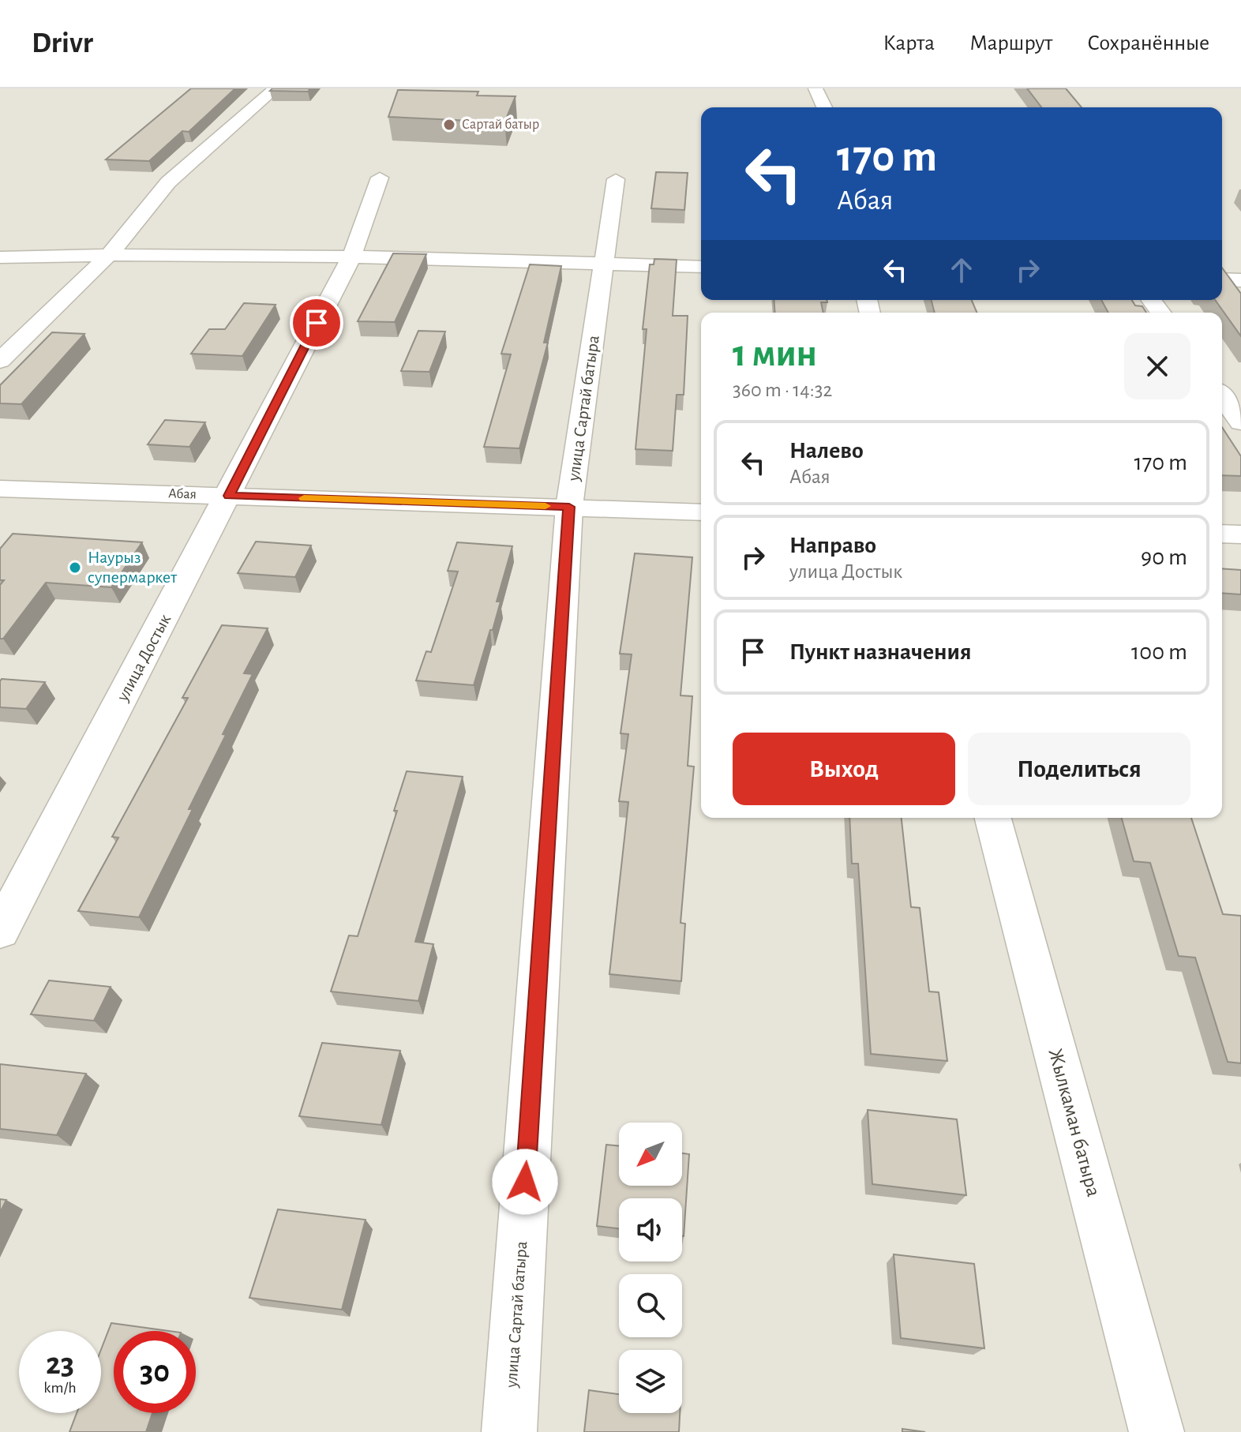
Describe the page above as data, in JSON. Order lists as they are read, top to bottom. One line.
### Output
{"streets":{"street":["улица Сартай батыра","Абая","улица Достык","Жылкаман батыра"]},"crossings":[["улица Сартай батыра","Абая"],["Абая","улица Достык"]],"places":["Сартай батыр","Наурыз супермаркет"],"north":"bottom left","page":{"header":"Drivr","nav":["Карта","Маршрут","Сохранённые"],"turn":["170 m","Абая"],"heading":["1 мин","360 m · 14:32"],"list":[{"name":"Налево","note":"Абая","value":"170 m"},{"name":"Направо","note":"улица Достык","value":"90 m"},{"name":"Пункт назначения","value":"100 m"}],"buttons":["Выход","Поделиться"],"speed":"23 km/h","limit":"30"}}
